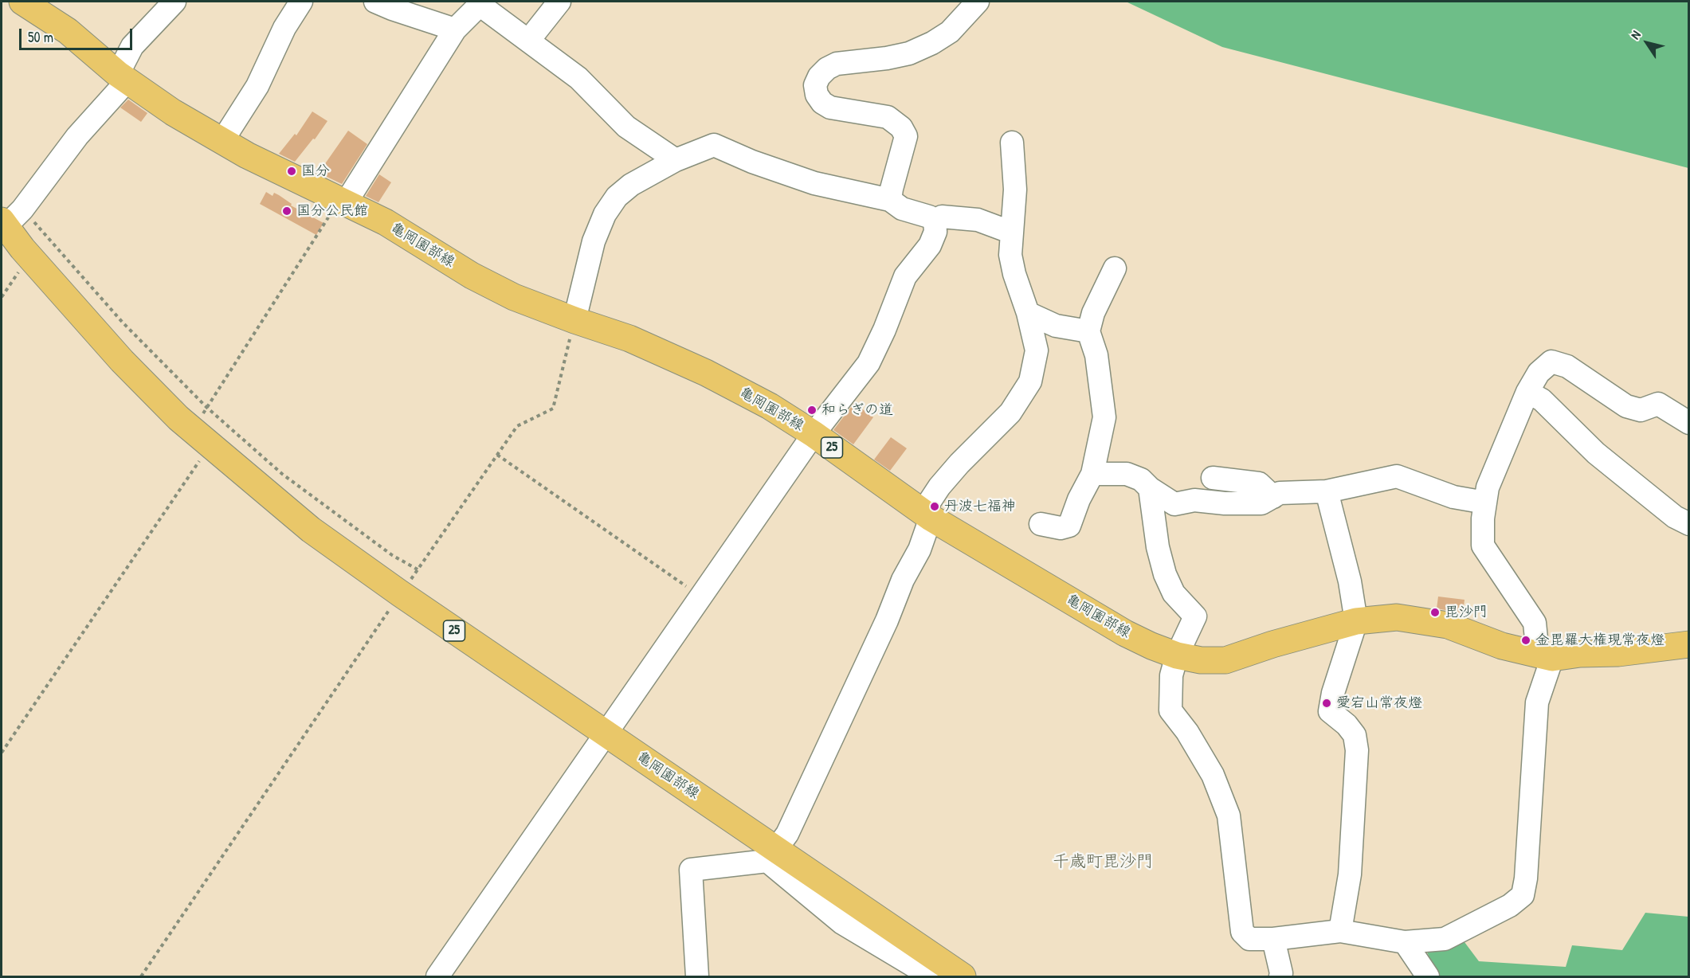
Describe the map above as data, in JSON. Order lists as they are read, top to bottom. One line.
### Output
{"streets":{"main road":["亀岡園部線","25"]},"districts":["千歳町毘沙門"],"places":["国分","国分公民館","和らぎの道","丹波七福神","毘沙門","金毘羅大権現常夜燈","愛宕山常夜燈"],"scale_bar":"50 m","north":"top left"}
